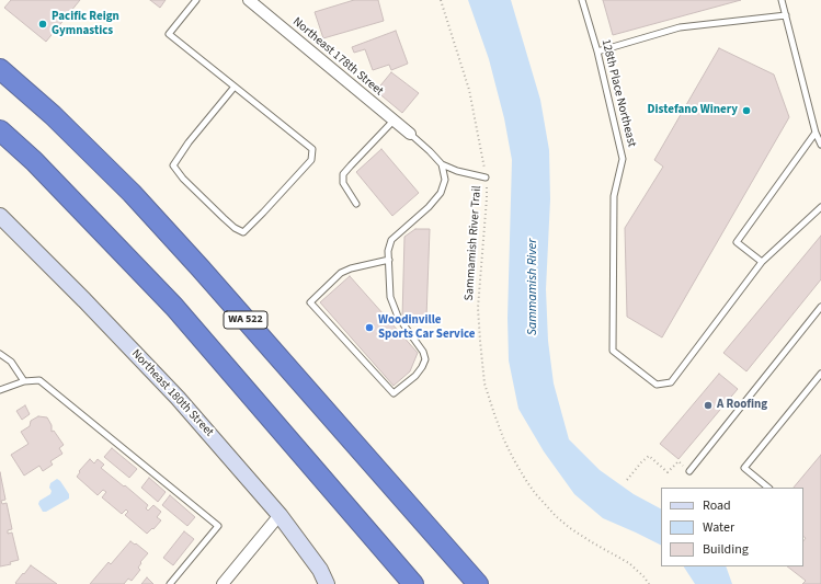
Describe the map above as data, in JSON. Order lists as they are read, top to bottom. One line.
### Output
{"streets":{"highway":["WA 522"],"main road":["Northeast 180th Street"],"street":["Northeast 178th Street"],"lane":["128th Place Northeast"],"path":["Sammamish River Trail"]},"water":["Sammamish River"],"places":["Pacific Reign Gymnastics","Distefano Winery","Woodinville Sports Car Service","A Roofing"],"legend":["Road","Water","Building"]}
